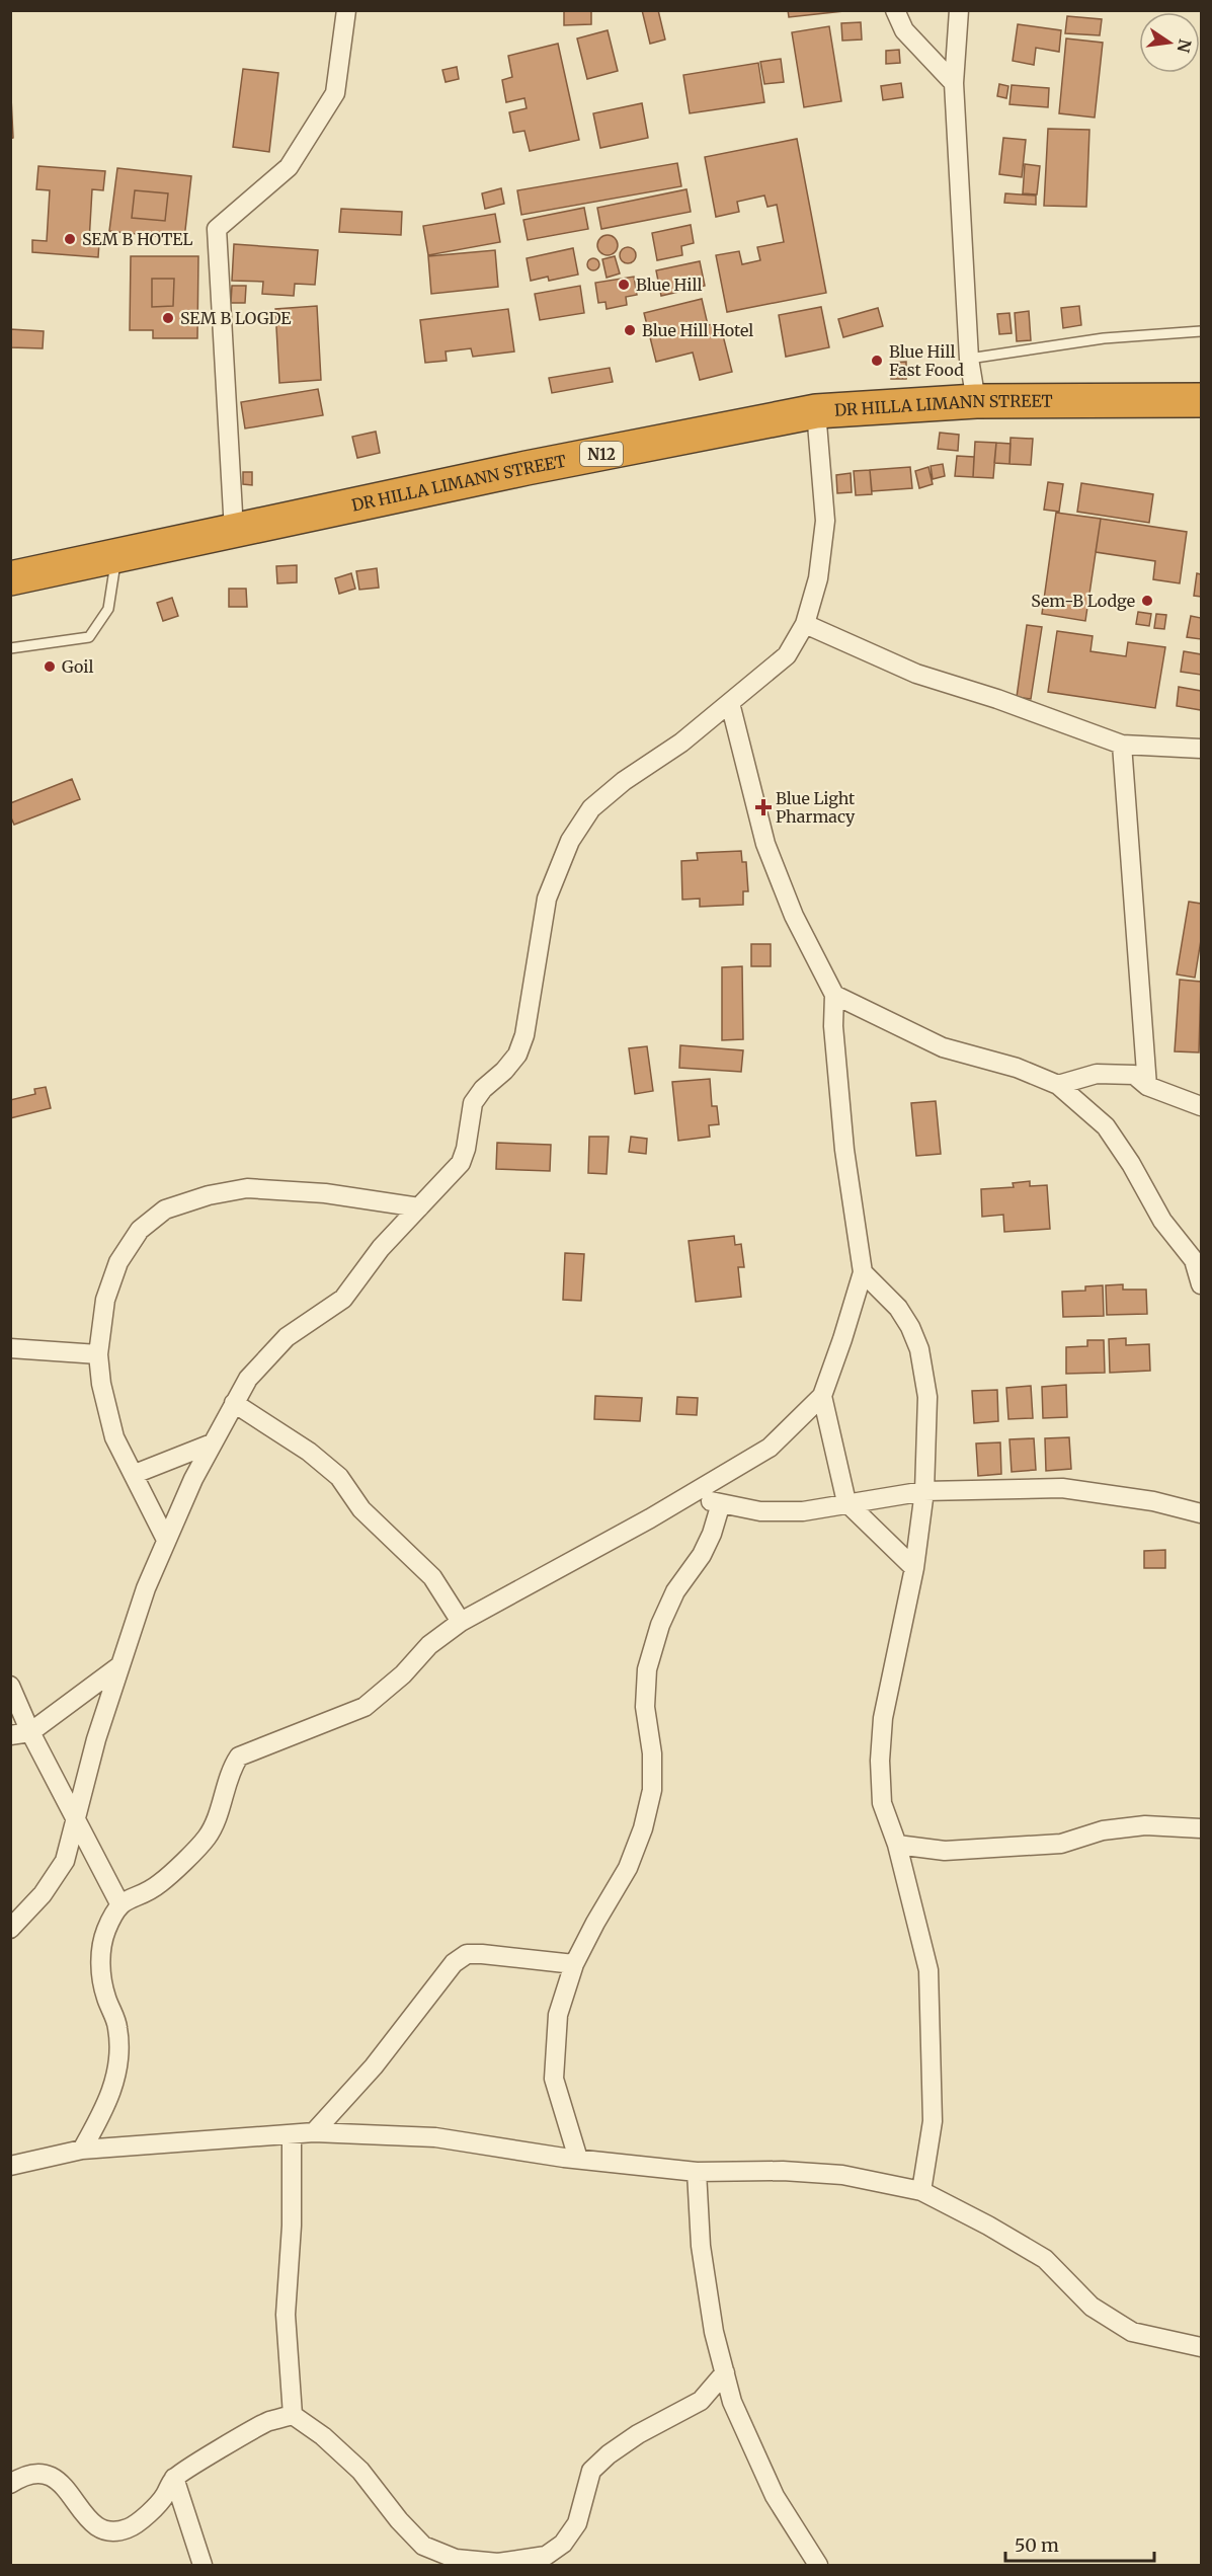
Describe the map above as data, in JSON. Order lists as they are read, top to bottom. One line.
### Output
{"streets":{"highway":["DR HILLA LIMANN STREET","N12"]},"places":{"other":["SEM B HOTEL","Blue Hill","SEM B LOGDE","Blue Hill Hotel","Blue Hill Fast Food","Sem-B Lodge","Goil"],"health":["Blue Light Pharmacy"]},"scale_bar":"50 m","north":"right"}
